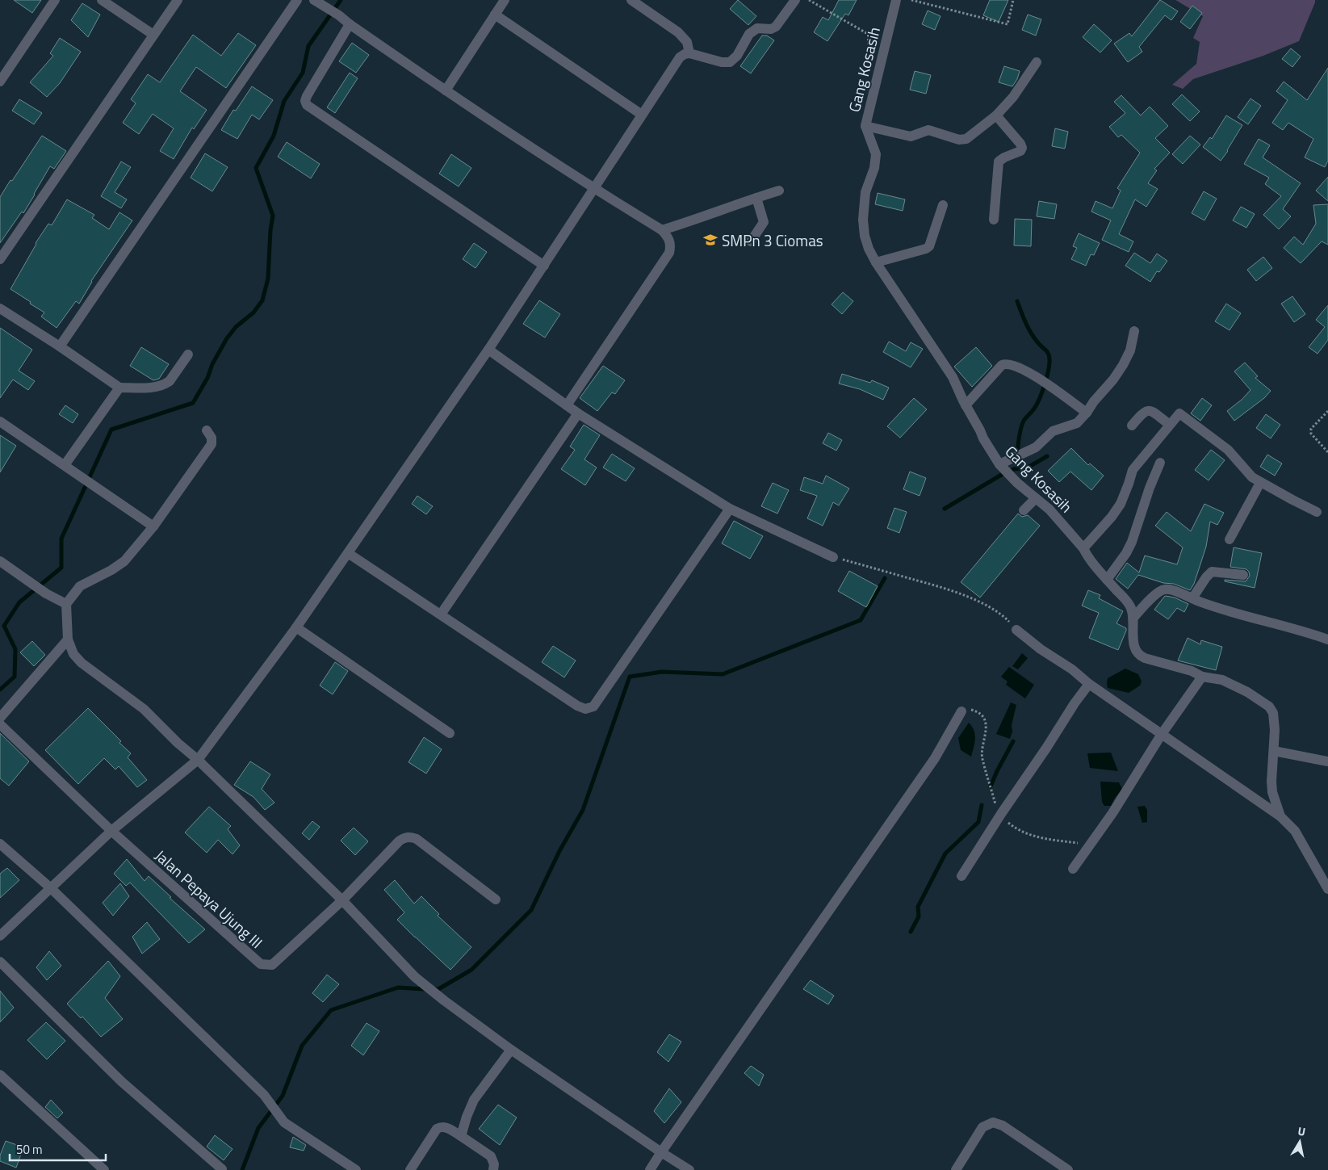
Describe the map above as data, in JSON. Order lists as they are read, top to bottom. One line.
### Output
{"streets":{"street":["Gang Kosasih","Jalan Pepaya Ujung III"]},"places":{"school or university":["SMPn 3 Ciomas"]},"scale_bar":"50 m","north":"top"}
